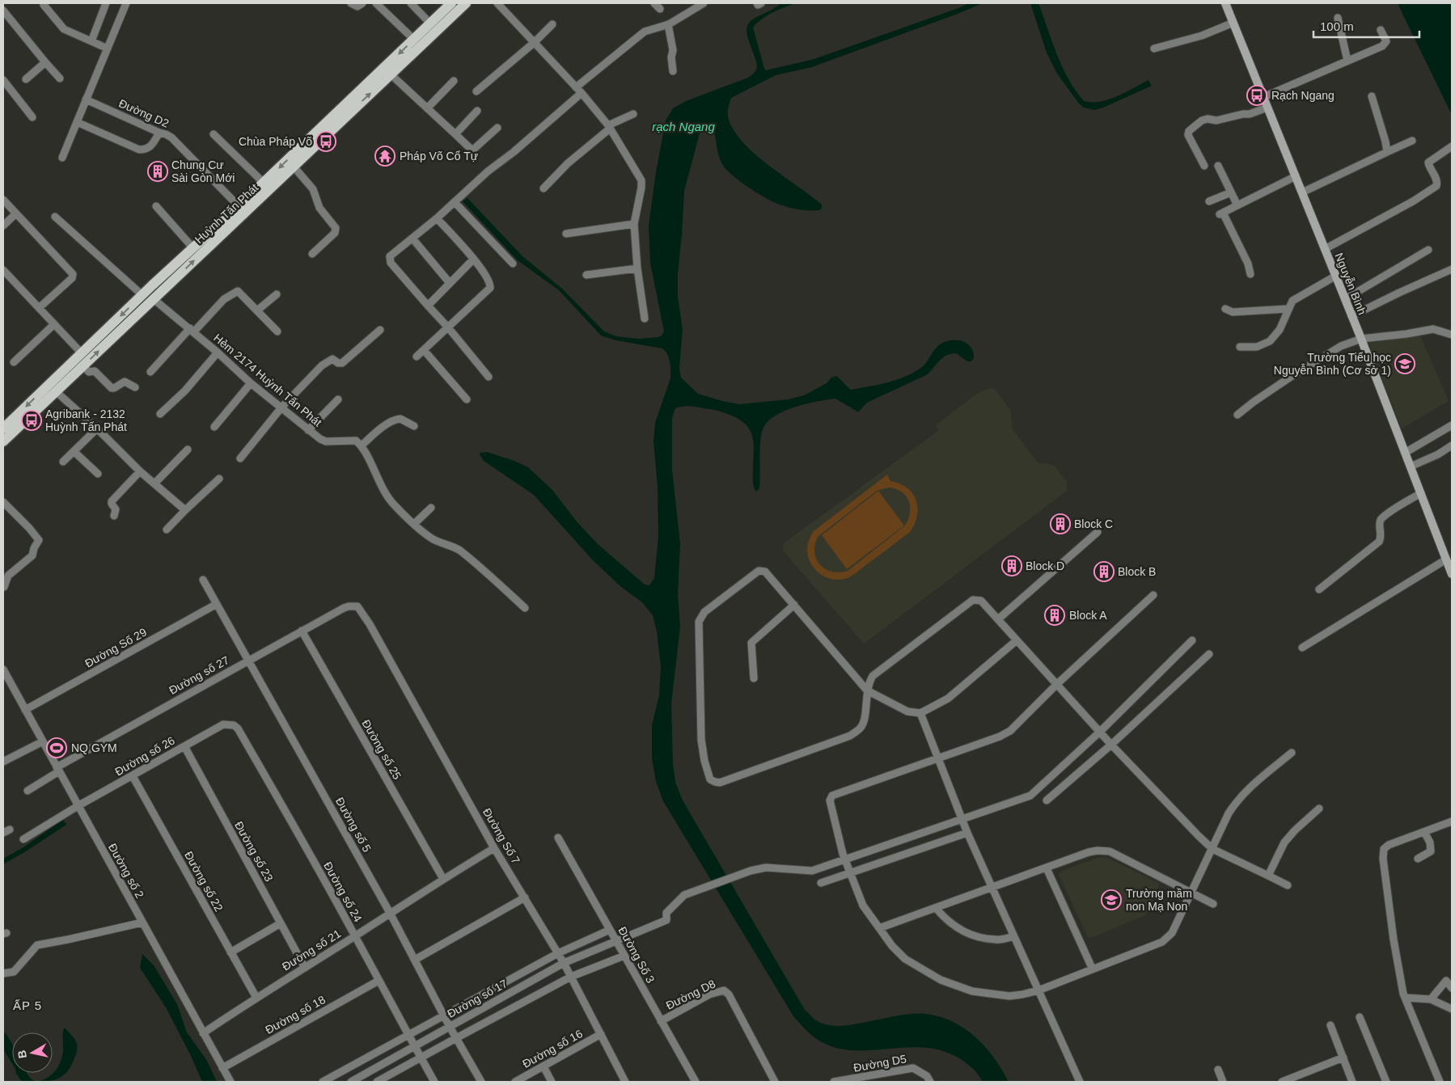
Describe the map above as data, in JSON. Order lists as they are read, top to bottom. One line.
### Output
{"streets":{"main road":["Huỳnh Tấn Phát","Nguyễn Bình"],"street":["Đường D2","Hẻm 2174 Huỳnh Tấn Phát","Đường Số 29","Đường số 27","Đường số 25","Đường số 26","Đường số 5","Đường Số 7","Đường số 23","Đường số 2","Đường số 22","Đường số 24","Đường số 21","Đường Số 3","Đường D8","Đường số 17","Đường số 18","Đường số 16","Đường D5"]},"crossings":[["Đường D2","Huỳnh Tấn Phát"],["Huỳnh Tấn Phát","Hẻm 2174 Huỳnh Tấn Phát"],["Đường Số 29","Đường số 5"],["Đường Số 29","Đường số 2"],["Đường số 27","Đường số 25"],["Đường số 27","Đường số 5"],["Đường số 27","Đường Số 7"],["Đường số 27","Đường số 2"],["Đường số 25","Đường số 21"],["Đường số 26","Đường số 23"],["Đường số 26","Đường số 2"],["Đường số 26","Đường số 22"],["Đường số 26","Đường số 24"],["Đường số 5","Đường số 21"],["Đường số 5","Đường số 17"],["Đường Số 7","Đường số 21"],["Đường Số 7","Đường số 17"],["Đường Số 7","Đường số 16"],["Đường số 23","Đường số 21"],["Đường số 2","Đường số 21"],["Đường số 2","Đường số 18"],["Đường số 22","Đường số 21"],["Đường số 24","Đường số 21"],["Đường số 24","Đường số 17"],["Đường số 24","Đường số 18"],["Đường Số 3","Đường D8"],["Đường Số 3","Đường số 17"]],"districts":["ẤP 5"],"water":["rạch Ngang"],"places":{"bus stop":["Rạch Ngang","Chùa Pháp Võ","Agribank - 2132 Huỳnh Tấn Phát"],"temple":["Pháp Võ Cổ Tự"],"building":["Chung Cư Sài Gòn Mới","Block C","Block D","Block B","Block A"],"school or university":["Trường Tiểu học Nguyễn Bình (Cơ sở 1)","Trường mầm non Mạ Non"],"sports":["NQ GYM"]},"scale_bar":"100 m","north":"left"}
